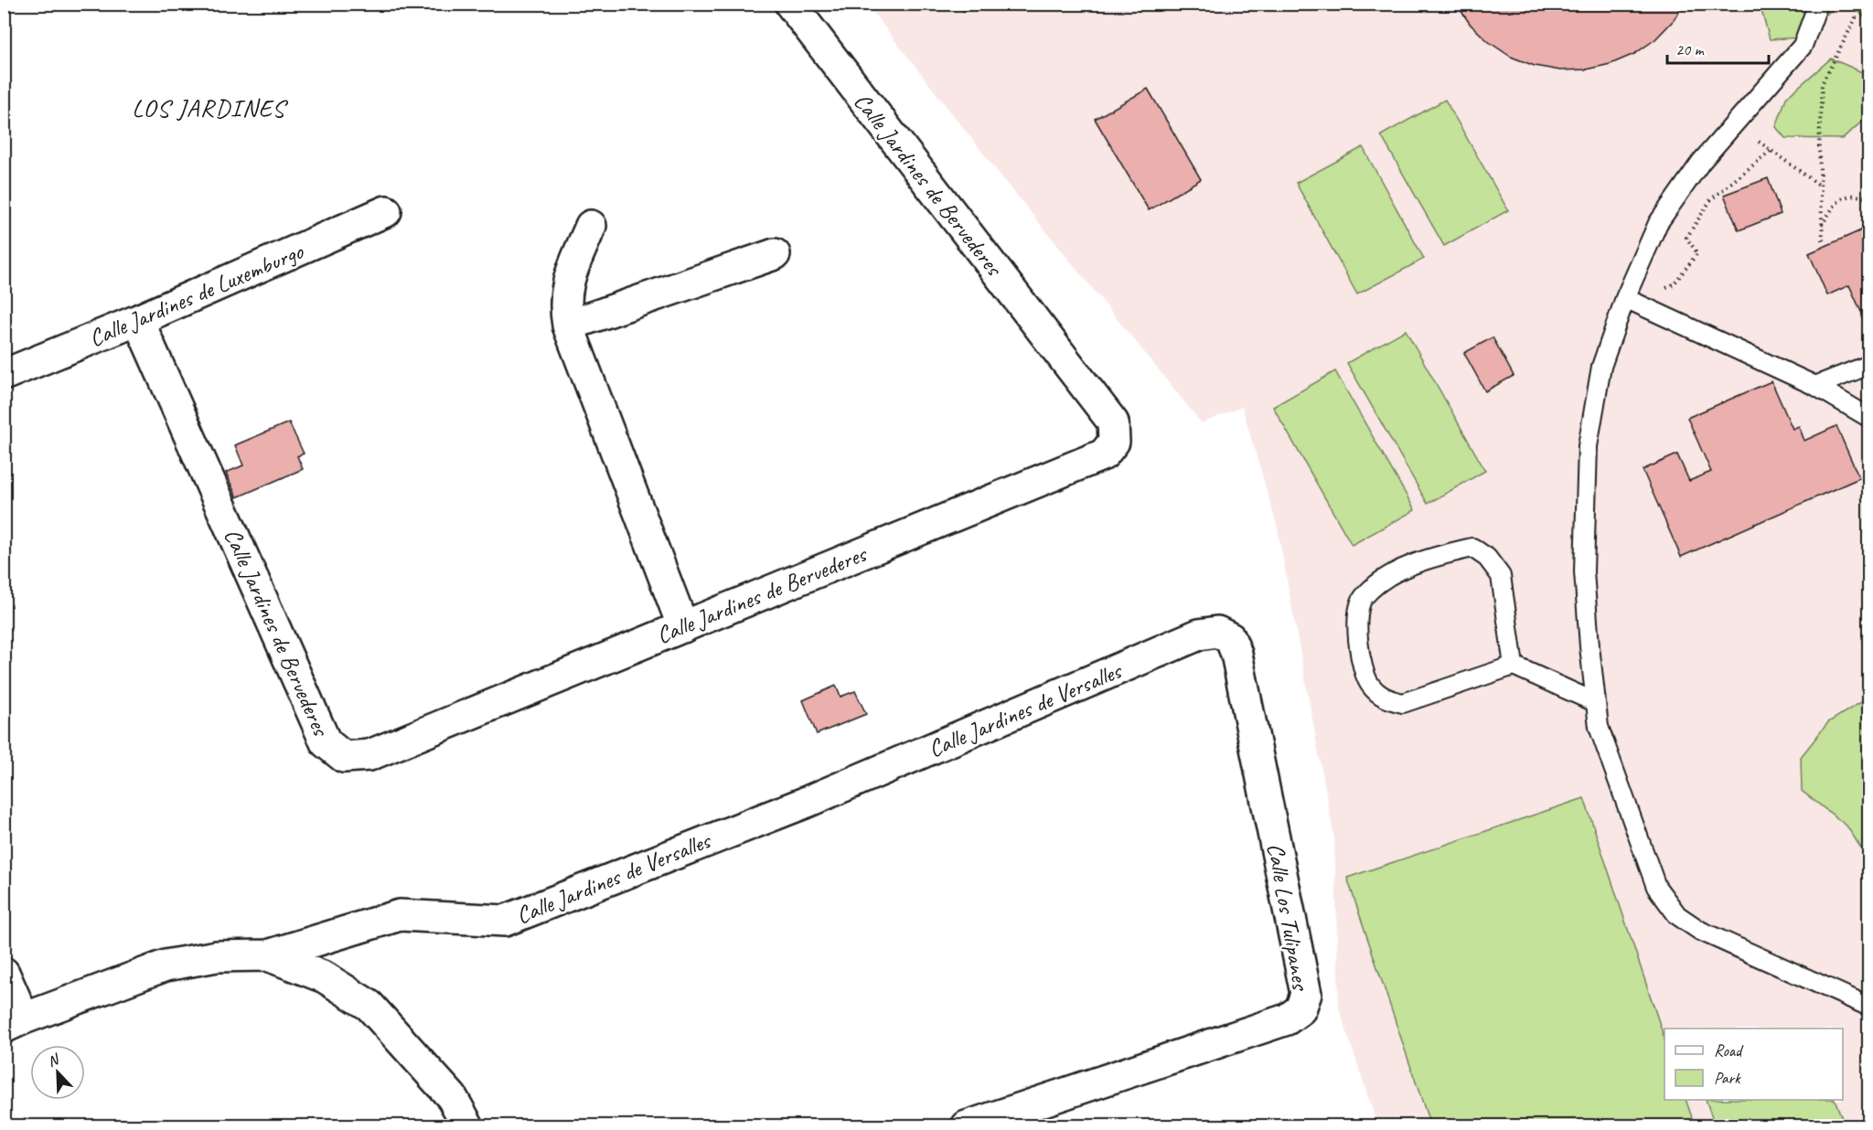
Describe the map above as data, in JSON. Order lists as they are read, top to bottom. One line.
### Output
{"streets":{"street":["Calle Jardines de Bervederes","Calle Jardines de Luxemburgo","Calle Jardines de Versalles","Calle Los Tulipanes"]},"crossings":[["Calle Jardines de Bervederes","Calle Jardines de Luxemburgo"],["Calle Jardines de Versalles","Calle Los Tulipanes"]],"districts":["LOS JARDINES"],"legend":["Road","Park"],"scale_bar":"20 m","north":"top left"}
